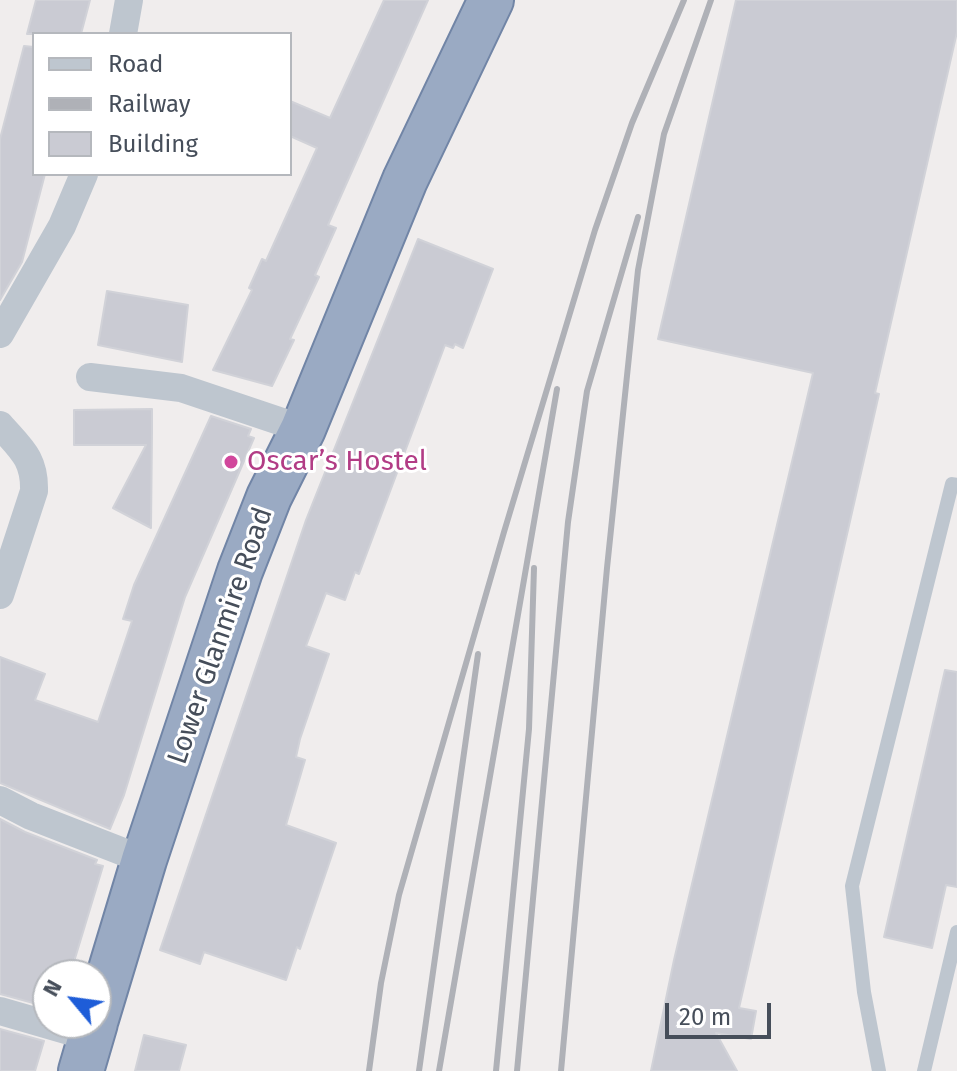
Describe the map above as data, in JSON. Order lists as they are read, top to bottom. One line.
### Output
{"streets":{"highway":["Lower Glanmire Road"]},"places":["Oscar’s Hostel"],"legend":["Road","Railway","Building"],"scale_bar":"20 m","north":"top left"}
